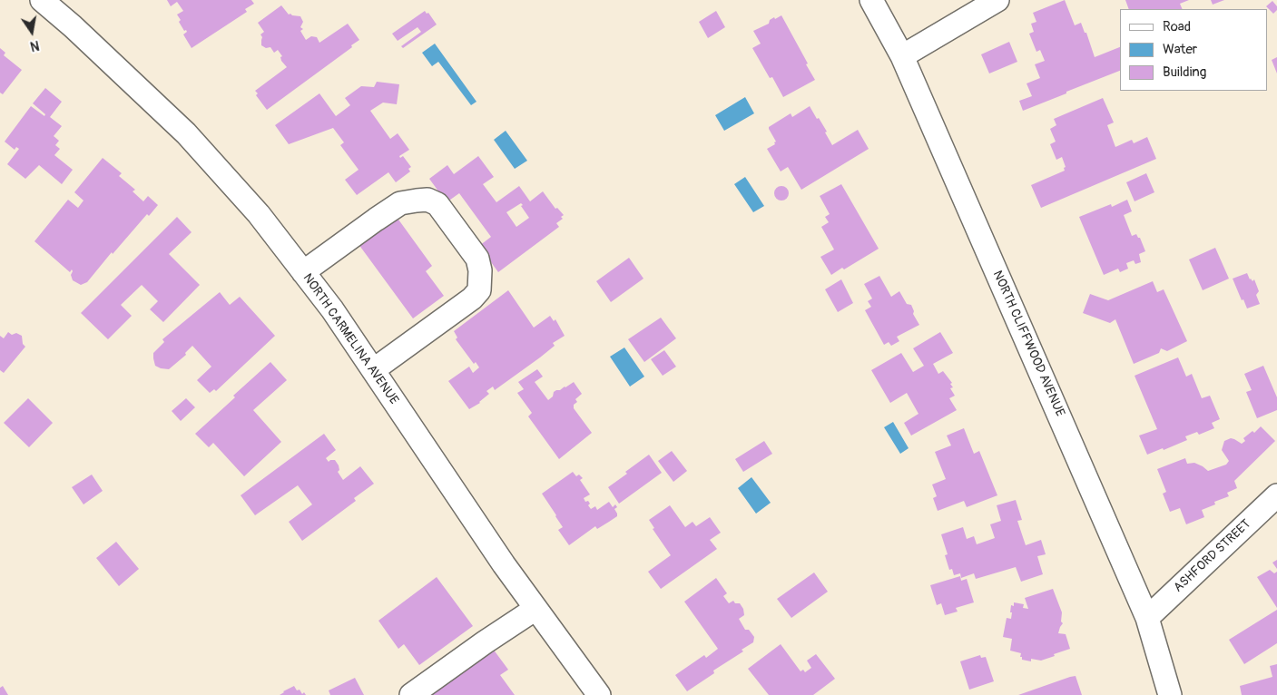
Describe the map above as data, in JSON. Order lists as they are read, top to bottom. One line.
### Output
{"streets":{"street":["NORTH CARMELINA AVENUE","NORTH CLIFFWOOD AVENUE","ASHFORD STREET"]},"crossings":[["NORTH CLIFFWOOD AVENUE","ASHFORD STREET"]],"legend":["Road","Water","Building"],"north":"bottom"}
